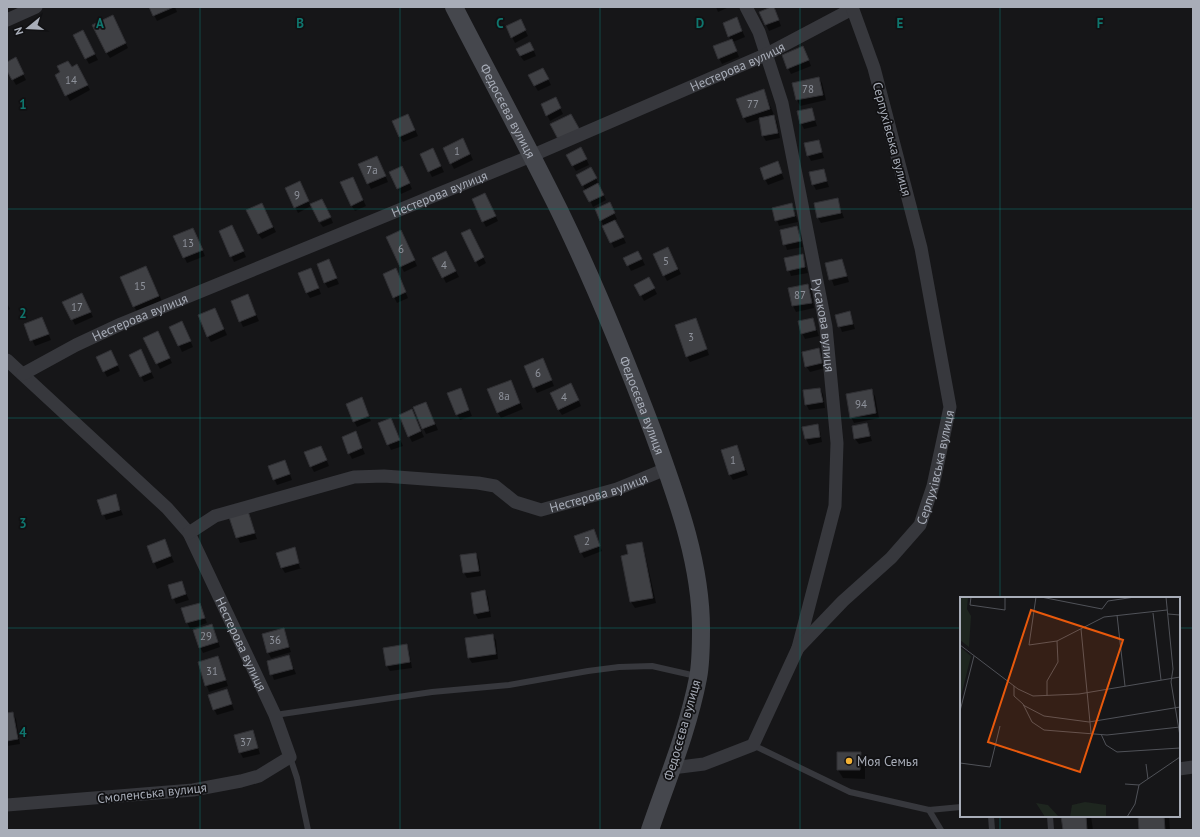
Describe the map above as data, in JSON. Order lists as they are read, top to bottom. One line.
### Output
{"streets":{"main road":["Федосєєва вулиця"],"street":["Нестерова вулиця","Серпухівська вулиця","Русакова вулиця","Смоленська вулиця"]},"crossings":[["Нестерова вулиця","Федосєєва вулиця"],["Нестерова вулиця","Серпухівська вулиця"],["Нестерова вулиця","Русакова вулиця"],["Нестерова вулиця","Смоленська вулиця"],["Серпухівська вулиця","Русакова вулиця"]],"places":["Моя Семья"],"house_numbers":["14","78","77","1","7а","9","13","6","5","4","15","87","17","3","6","8а","4","94","1","2","29","36","31","37"],"north":"left","grid":{"columns":["A","B","C","D","E","F"],"rows":["1","2","3","4"]}}
